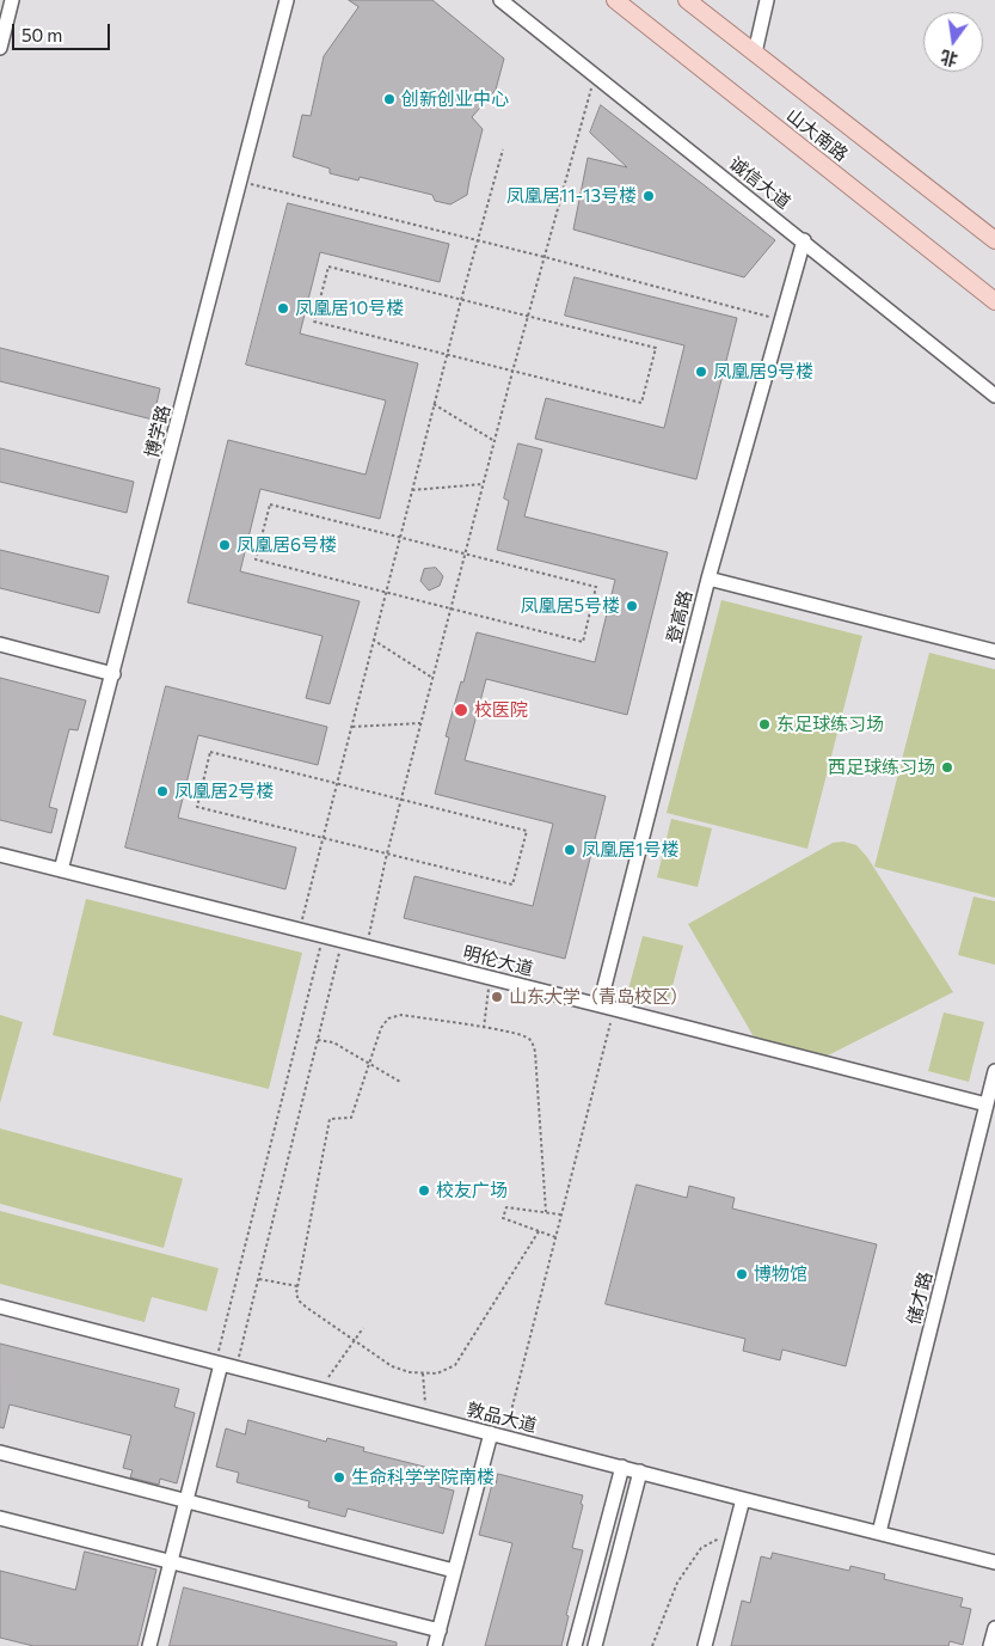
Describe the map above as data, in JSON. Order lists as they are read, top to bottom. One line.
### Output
{"streets":{"main road":["山大南路"],"street":["诚信大道","博学路","登高路","明伦大道","储才路","敦品大道"]},"crossings":[["诚信大道","登高路"],["博学路","明伦大道"],["登高路","明伦大道"],["明伦大道","储才路"],["储才路","敦品大道"]],"places":["创新创业中心","凤凰居11-13号楼","凤凰居10号楼","凤凰居9号楼","凤凰居6号楼","凤凰居5号楼","校医院","东足球练习场","西足球练习场","凤凰居2号楼","凤凰居1号楼","山东大学（青岛校区）","校友广场","博物馆","生命科学学院南楼"],"scale_bar":"50 m","north":"bottom"}
